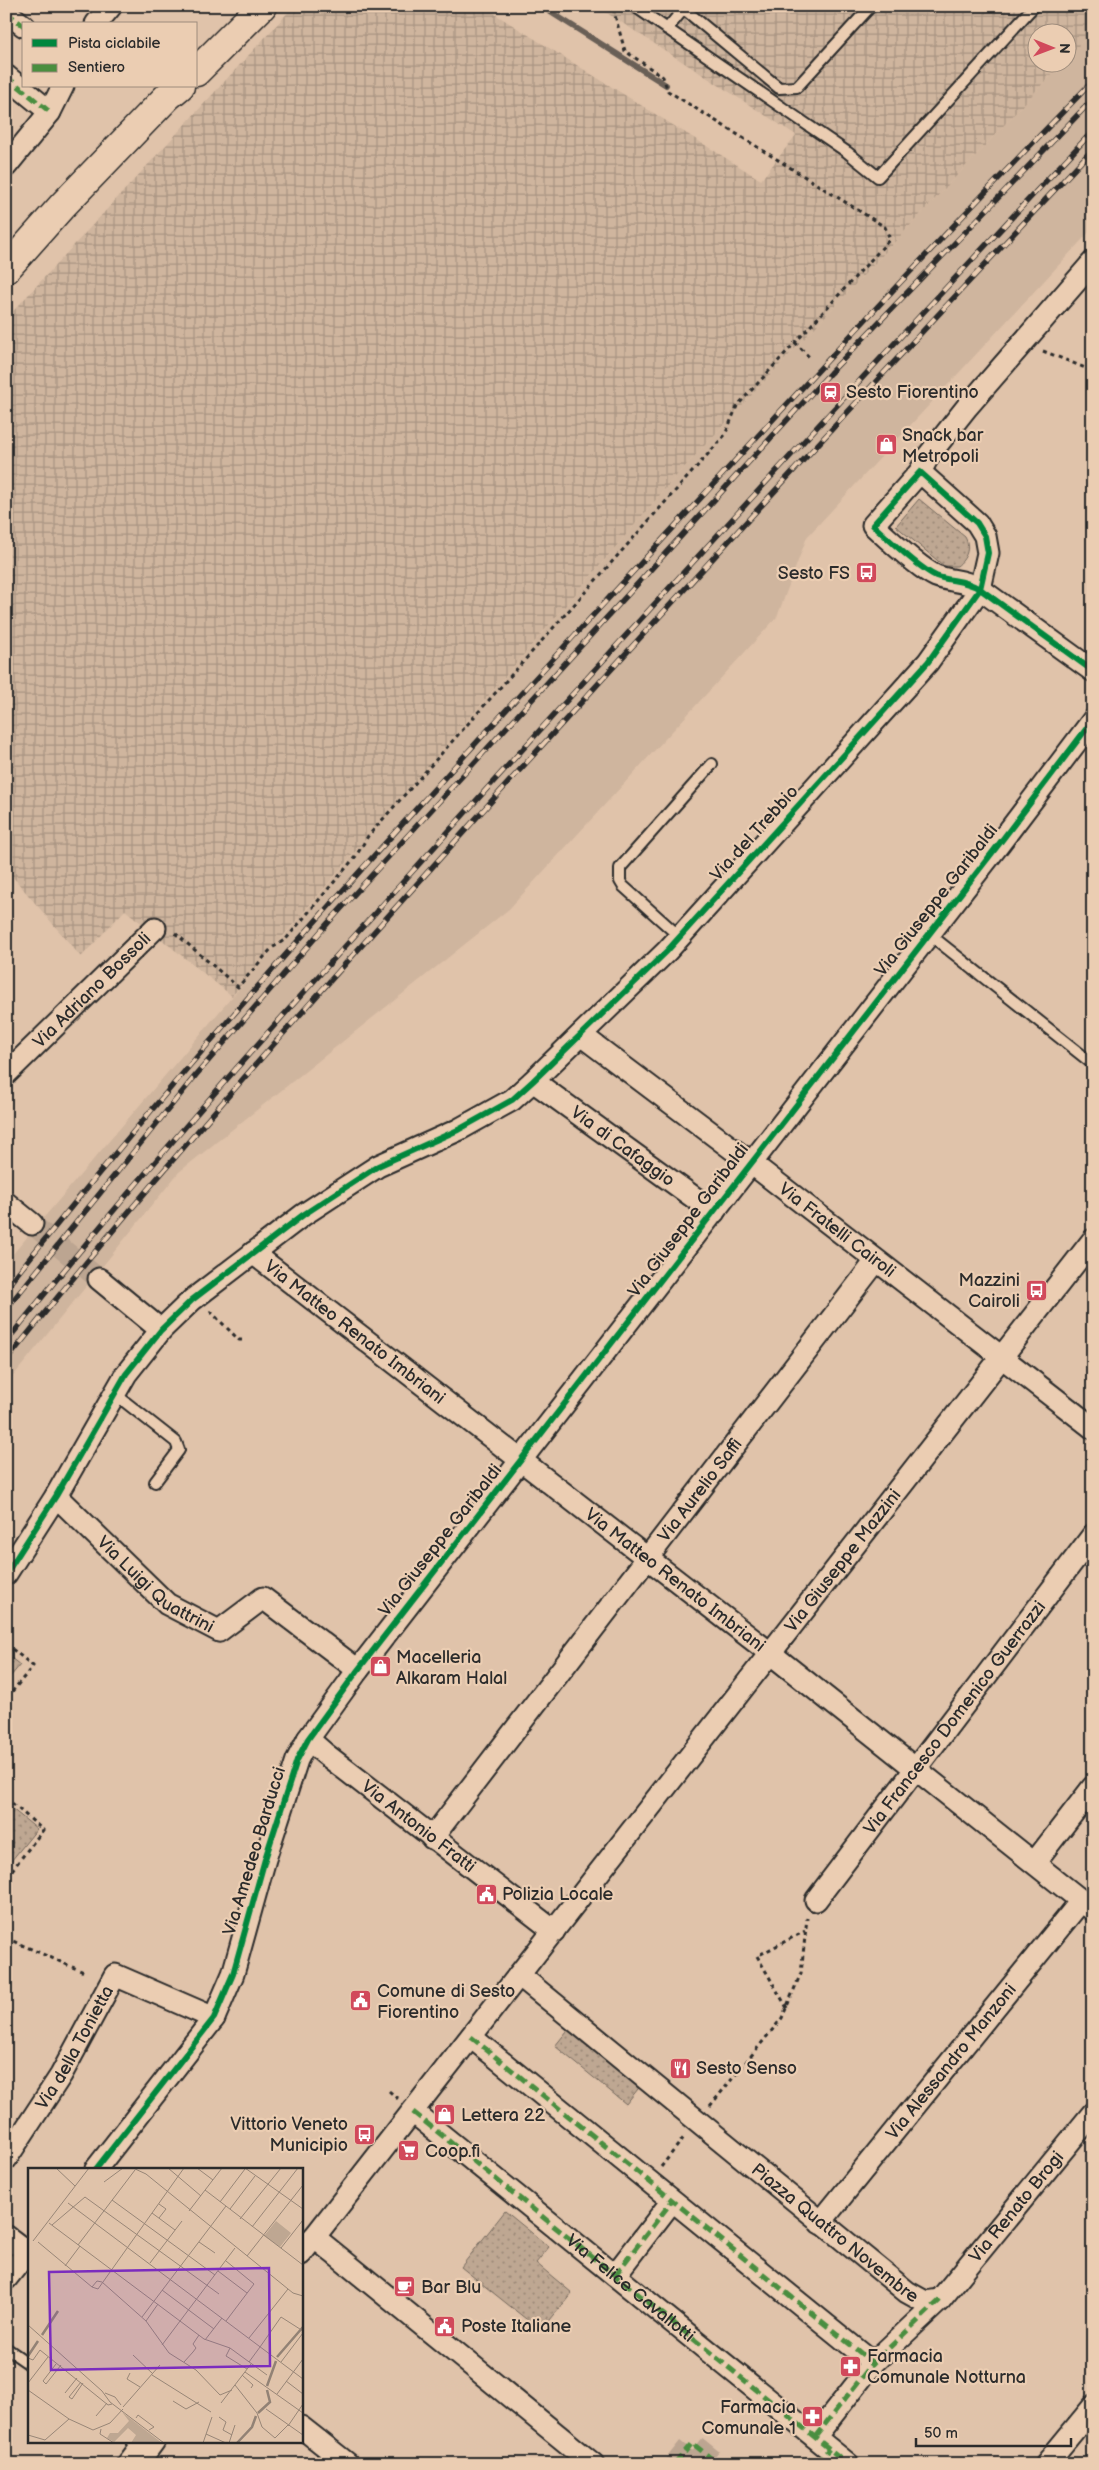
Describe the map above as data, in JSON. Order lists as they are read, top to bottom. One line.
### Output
{"streets":{"street":["Via del Trebbio","Via Giuseppe Garibaldi","Via Adriano Bossoli","Via di Cafaggio","Via Fratelli Cairoli","Via Matteo Renato Imbriani","Via Aurelio Saffi","Via Giuseppe Mazzini","Via Luigi Quattrini","Via Francesco Domenico Guerrazzi","Via Antonio Fratti","Via Amedeo Barducci","Via della Tonietta","Via Alessandro Manzoni","Via Renato Brogi","Piazza Quattro Novembre","Via Felice Cavallotti"]},"crossings":[["Via del Trebbio","Via di Cafaggio"],["Via del Trebbio","Via Fratelli Cairoli"],["Via del Trebbio","Via Matteo Renato Imbriani"],["Via del Trebbio","Via Luigi Quattrini"],["Via Giuseppe Garibaldi","Via di Cafaggio"],["Via Giuseppe Garibaldi","Via Fratelli Cairoli"],["Via Giuseppe Garibaldi","Via Matteo Renato Imbriani"],["Via Giuseppe Garibaldi","Via Luigi Quattrini"],["Via Giuseppe Garibaldi","Via Antonio Fratti"],["Via Giuseppe Garibaldi","Via Amedeo Barducci"],["Via Fratelli Cairoli","Via Aurelio Saffi"],["Via Fratelli Cairoli","Via Giuseppe Mazzini"],["Via Matteo Renato Imbriani","Via Aurelio Saffi"],["Via Matteo Renato Imbriani","Via Giuseppe Mazzini"],["Via Matteo Renato Imbriani","Via Francesco Domenico Guerrazzi"],["Via Matteo Renato Imbriani","Via Alessandro Manzoni"],["Via Aurelio Saffi","Via Antonio Fratti"],["Via Giuseppe Mazzini","Via Antonio Fratti"],["Via Giuseppe Mazzini","Piazza Quattro Novembre"],["Via Giuseppe Mazzini","Via Felice Cavallotti"],["Via Antonio Fratti","Via Amedeo Barducci"],["Via Amedeo Barducci","Via della Tonietta"],["Via Alessandro Manzoni","Piazza Quattro Novembre"],["Via Renato Brogi","Piazza Quattro Novembre"]],"places":{"station":["Sesto Fiorentino"],"shop":["Snack bar Metropoli","Macelleria Alkaram Halal","Lettera 22"],"bus stop":["Sesto FS","Mazzini Cairoli","Vittorio Veneto Municipio"],"public building":["Polizia Locale","Comune di Sesto Fiorentino","Poste Italiane"],"restaurant":["Sesto Senso"],"supermarket":["Coop.fi"],"cafe":["Bar Blu"],"pharmacy":["Farmacia Comunale Notturna","Farmacia Comunale 1"]},"legend":["Pista ciclabile","Sentiero"],"scale_bar":"50 m","north":"right"}
